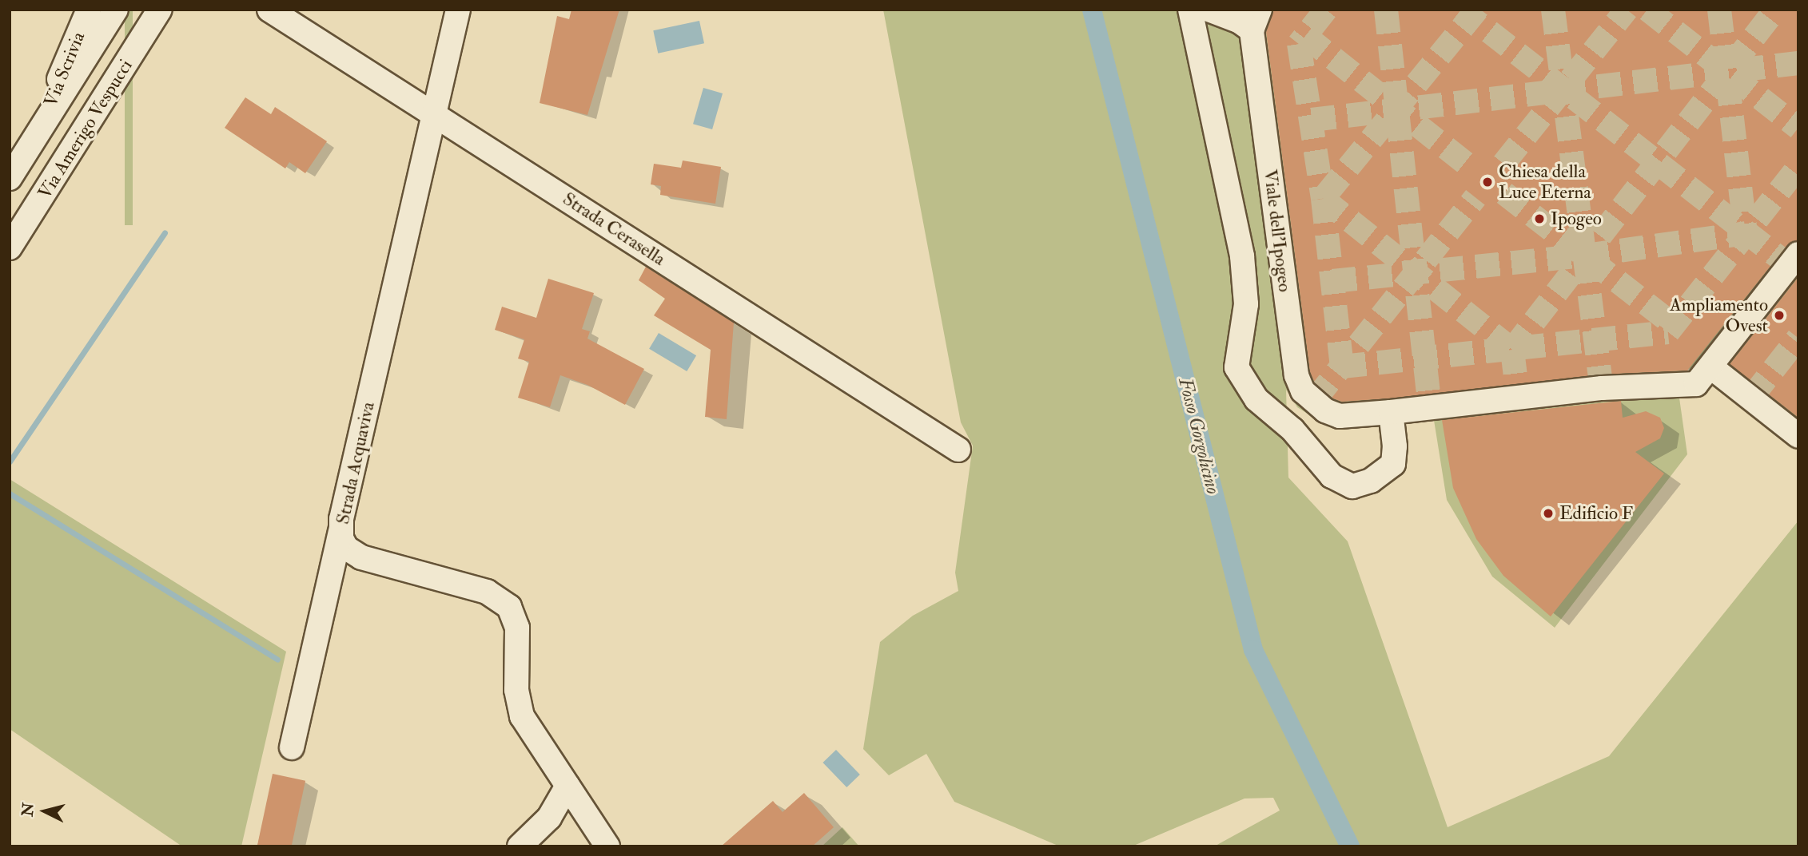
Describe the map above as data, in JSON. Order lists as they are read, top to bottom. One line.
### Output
{"streets":{"street":["Via Scrivia","Via Amerigo Vespucci","Strada Cerasella","Viale dell'Ipogeo","Strada Acquaviva"]},"crossings":[["Via Scrivia","Via Amerigo Vespucci"],["Strada Cerasella","Strada Acquaviva"]],"water":["Fosso Gorgolicino"],"places":["Chiesa della Luce Eterna","Ipogeo","Ampliamento Ovest","Edificio F"],"north":"left"}
